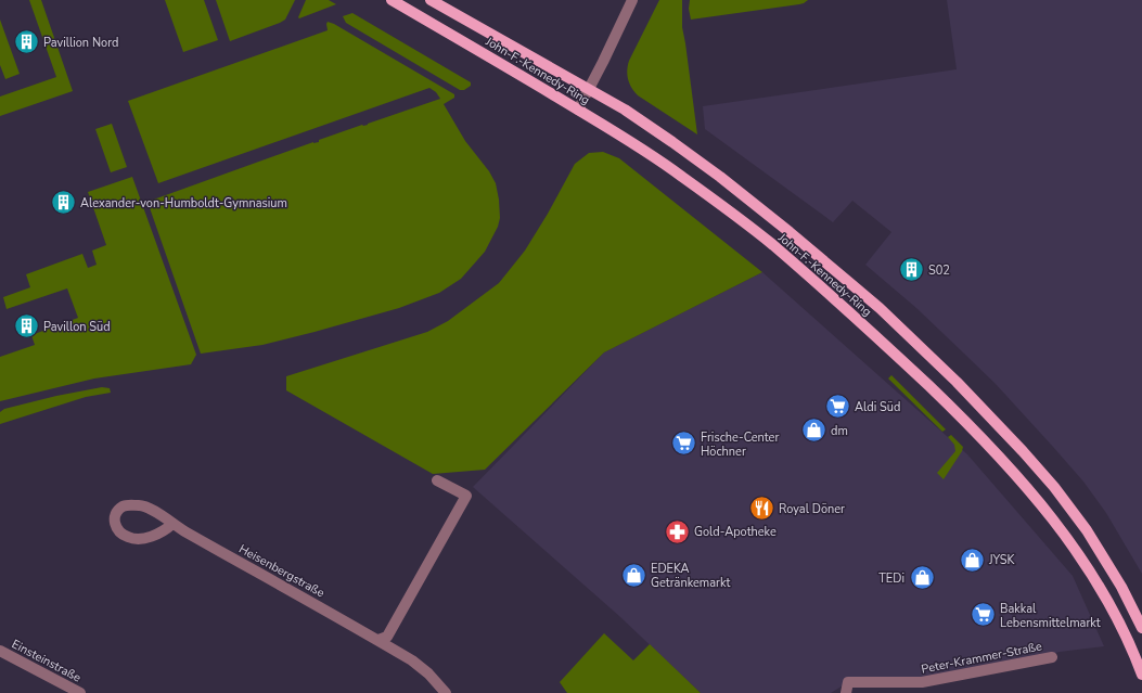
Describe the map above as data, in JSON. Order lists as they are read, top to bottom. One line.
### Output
{"streets":{"main road":["John-F.-Kennedy-Ring"],"street":["Heisenbergstraße","Peter-Krammer-Straße","Einsteinstraße"]},"places":{"building":["Pavillion Nord","Alexander-von-Humboldt-Gymnasium","S02","Pavillon Süd"],"supermarket":["Aldi Süd","Frische-Center Höchner","Bakkal Lebensmittelmarkt"],"shop":["dm","JYSK","EDEKA Getränkemarkt","TEDi"],"restaurant":["Royal Döner"],"pharmacy":["Gold-Apotheke"]}}
